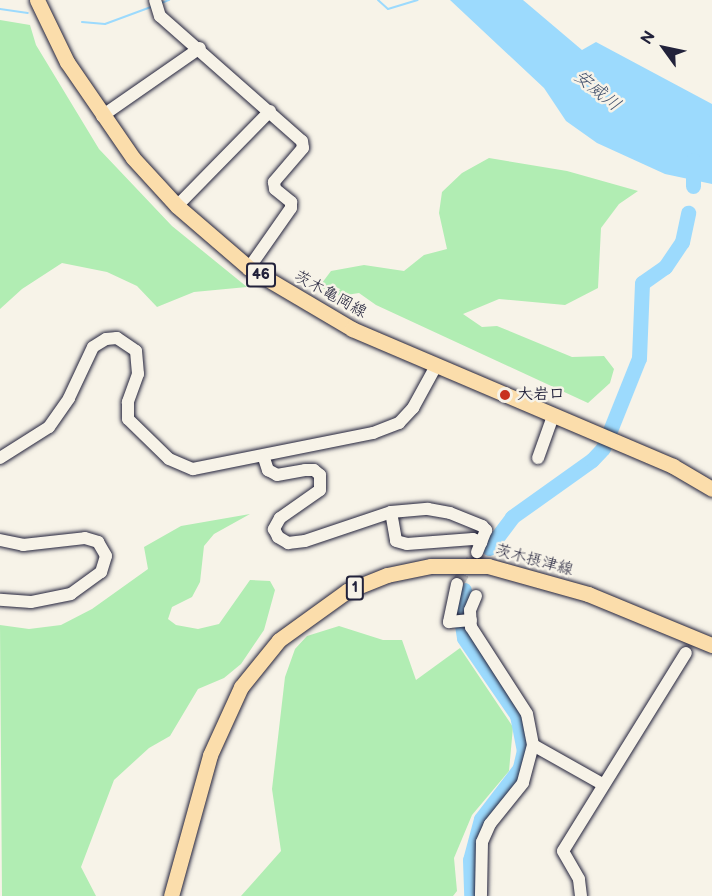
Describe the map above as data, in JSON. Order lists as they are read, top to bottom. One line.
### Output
{"streets":{"main road":["46","茨木亀岡線","茨木摂津線","1"]},"water":["安威川"],"places":["大岩口"],"north":"top left"}
